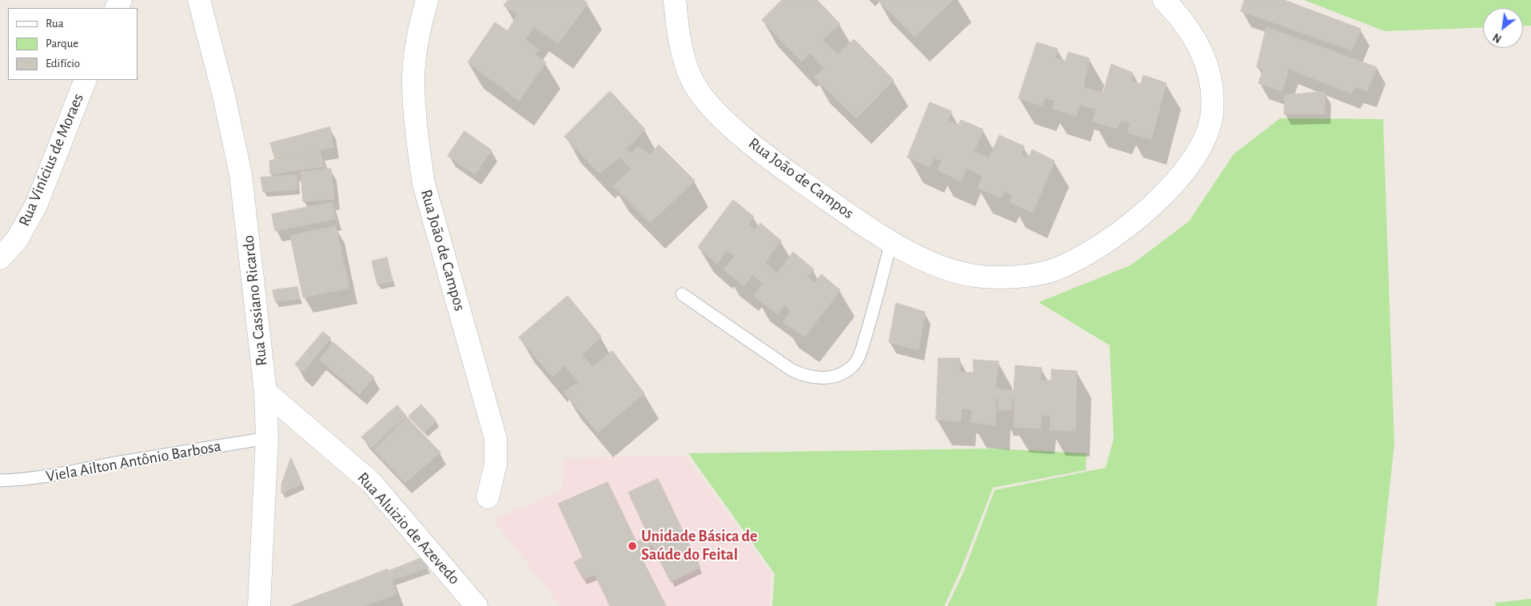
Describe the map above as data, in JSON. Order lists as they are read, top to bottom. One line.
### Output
{"streets":{"street":["Rua Vinícius de Moraes","Rua João de Campos","Rua Cassiano Ricardo","Rua Aluizio de Azevedo"],"lane":["Viela Ailton Antônio Barbosa"]},"crossings":[["Rua Cassiano Ricardo","Viela Ailton Antônio Barbosa"],["Rua Cassiano Ricardo","Rua Aluizio de Azevedo"]],"places":["Unidade Básica de Saúde do Feital"],"legend":["Rua","Parque","Edifício"],"north":"bottom left"}
